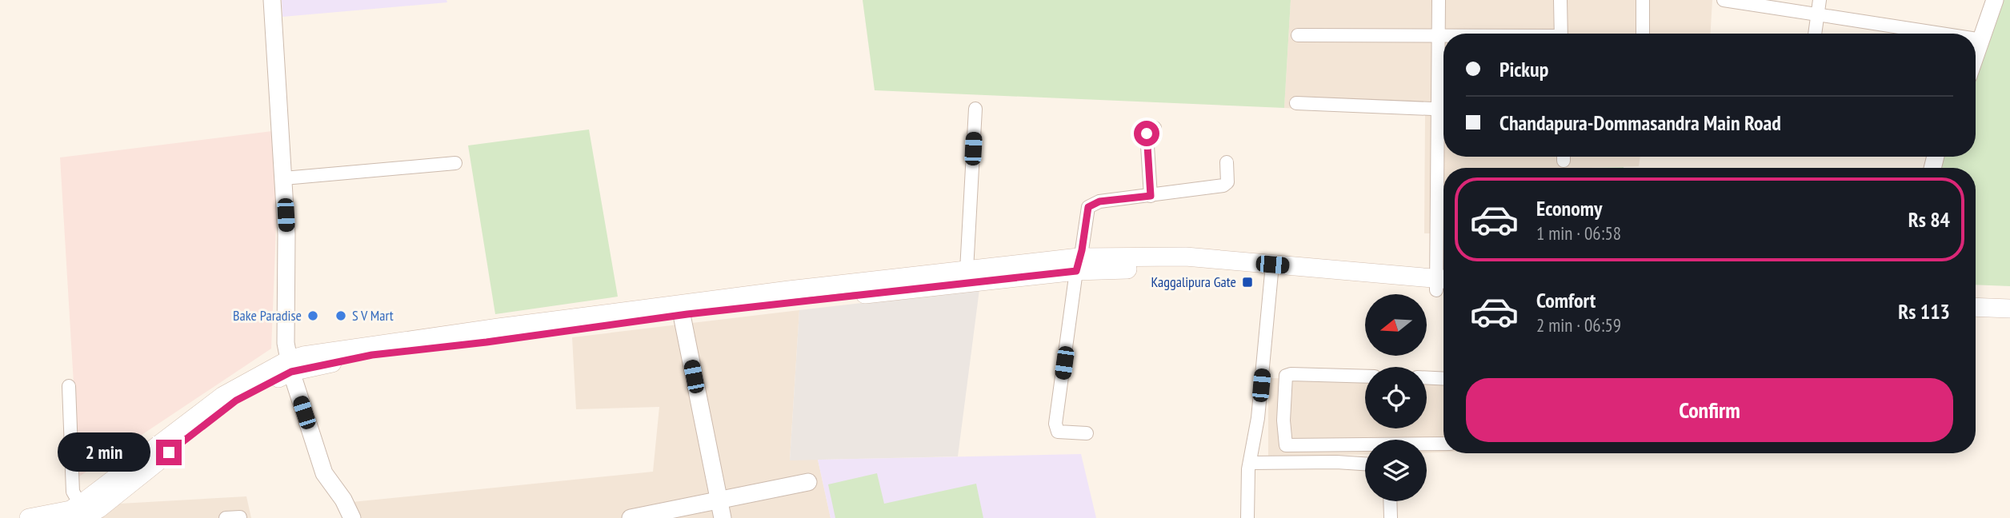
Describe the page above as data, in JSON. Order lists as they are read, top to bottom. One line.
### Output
{"places":{"transit":["Kaggalipura Gate"],"other":["Bake Paradise","S V Mart"]},"north":"left","page":{"banner":["Pickup","Chandapura-Dommasandra Main Road"],"list":[{"name":"Economy","note":"1 min · 06:58","value":"Rs 84"},{"name":"Comfort","note":"2 min · 06:59","value":"Rs 113"}],"buttons":"Confirm","bubble":"2 min"}}
